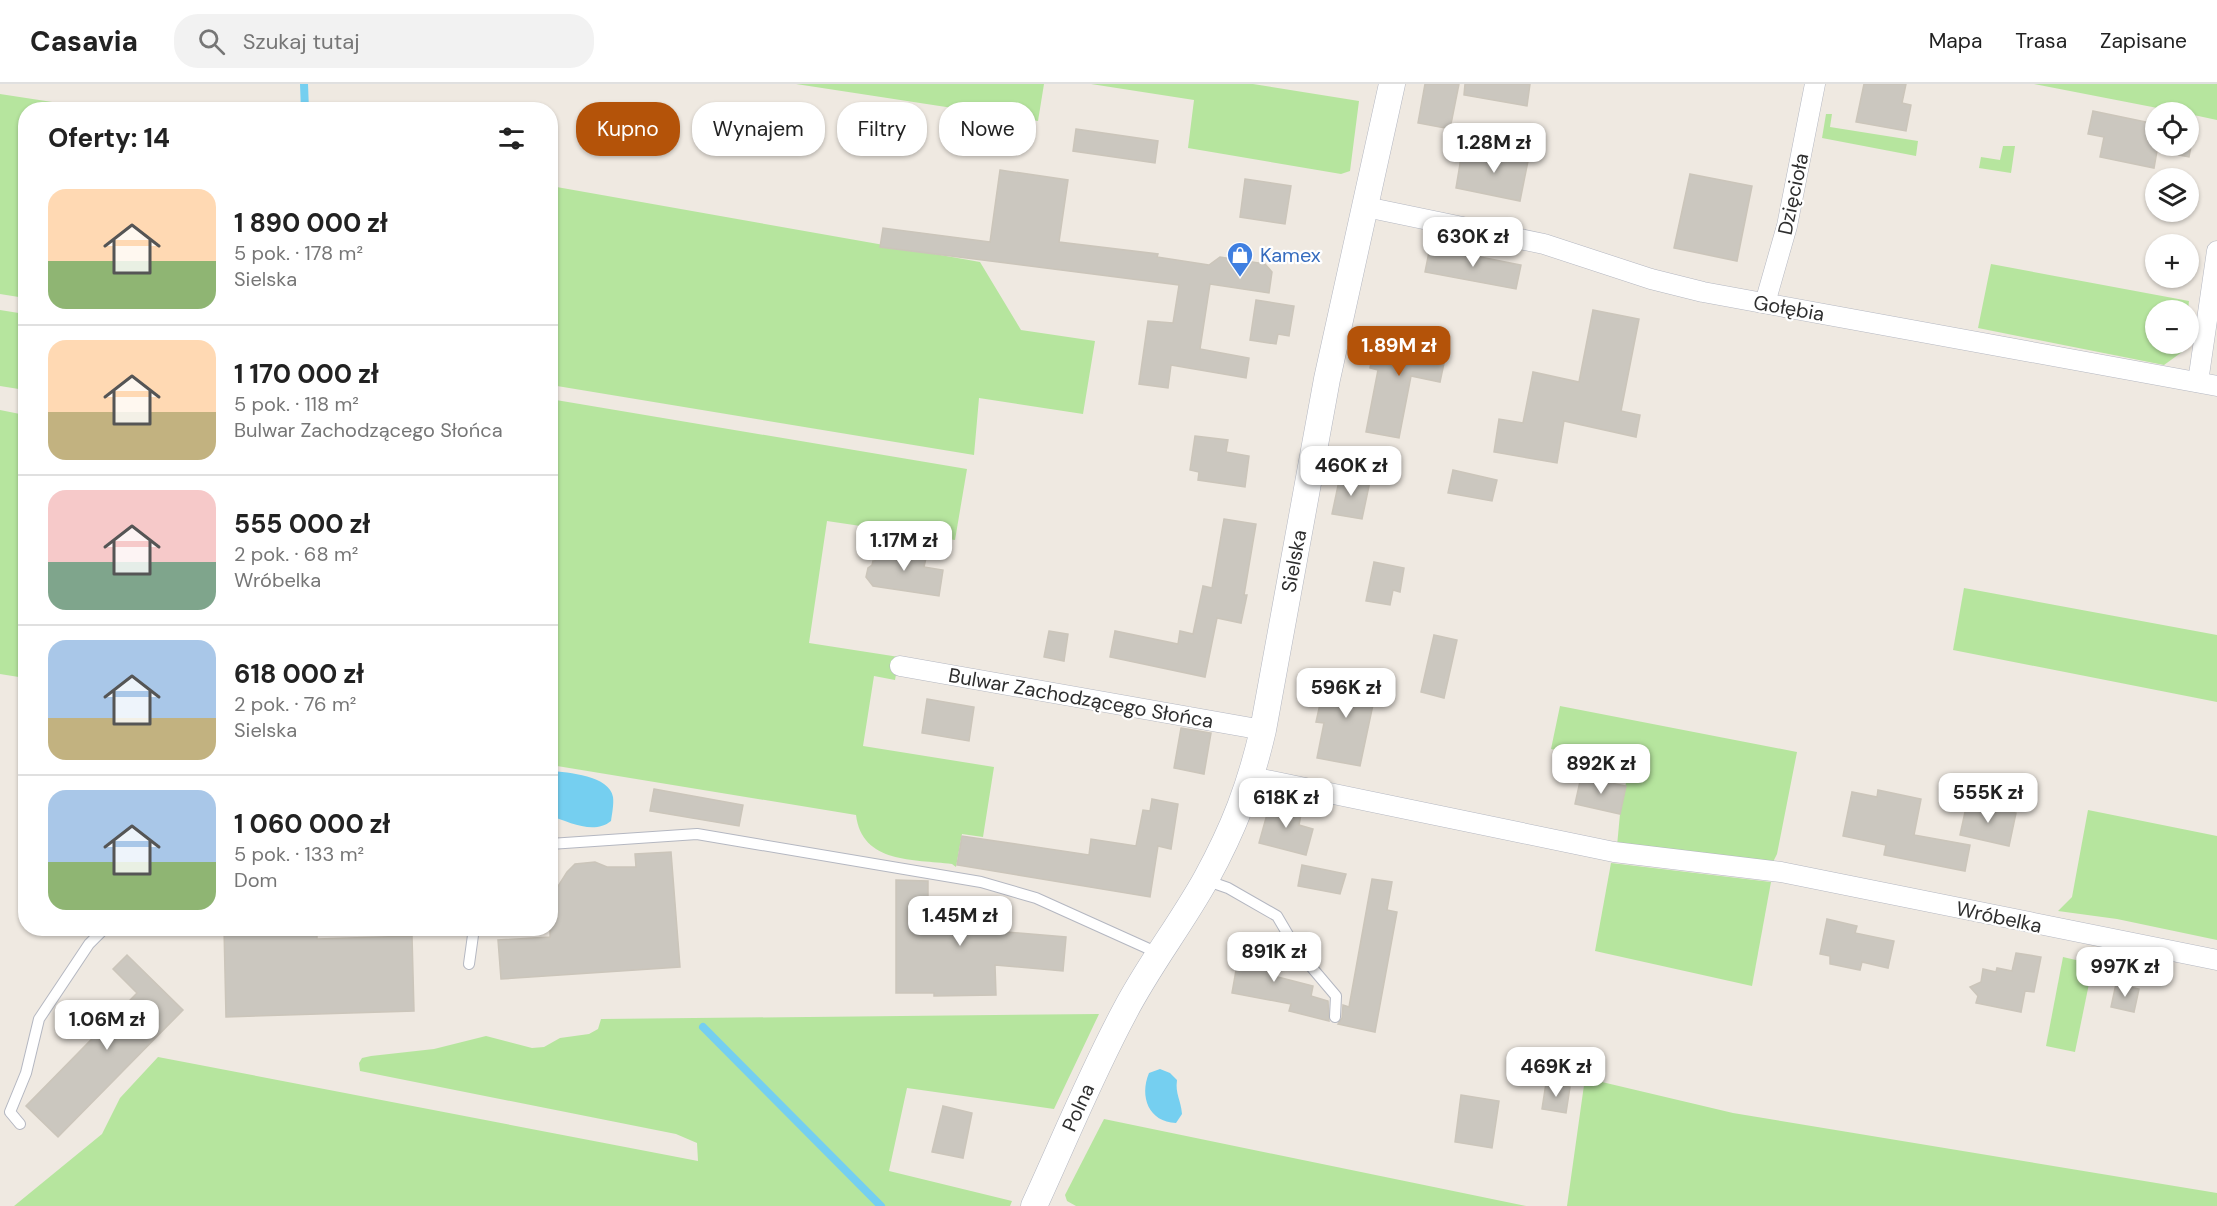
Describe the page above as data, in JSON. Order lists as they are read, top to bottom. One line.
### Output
{"streets":{"street":["Dzięcioła","Gołębia","Sielska","Bulwar Zachodzącego Słońca","Wróbelka","Polna"]},"crossings":[["Dzięcioła","Gołębia"],["Gołębia","Sielska"],["Sielska","Bulwar Zachodzącego Słońca"],["Sielska","Wróbelka"],["Sielska","Polna"]],"places":{"shop":["Kamex"]},"page":{"header":"Casavia","search":"Szukaj tutaj","nav":["Mapa","Trasa","Zapisane"],"map_buttons":["+","−"],"chip":["Kupno","Wynajem","Filtry","Nowe"],"heading":"Oferty: 14","price":["1.28M zł","630K zł","1.89M zł","460K zł","1.17M zł","596K zł","892K zł","555K zł","618K zł","1.45M zł","891K zł","997K zł","1.06M zł","469K zł"],"list":[{"name":"1 890 000 zł","note":"5 pok. · 178 m² · Sielska"},{"name":"1 170 000 zł","note":"5 pok. · 118 m² · Bulwar Zachodzącego Słońca"},{"name":"555 000 zł","note":"2 pok. · 68 m² · Wróbelka"},{"name":"618 000 zł","note":"2 pok. · 76 m² · Sielska"},{"name":"1 060 000 zł","note":"5 pok. · 133 m² · Dom"}]}}
